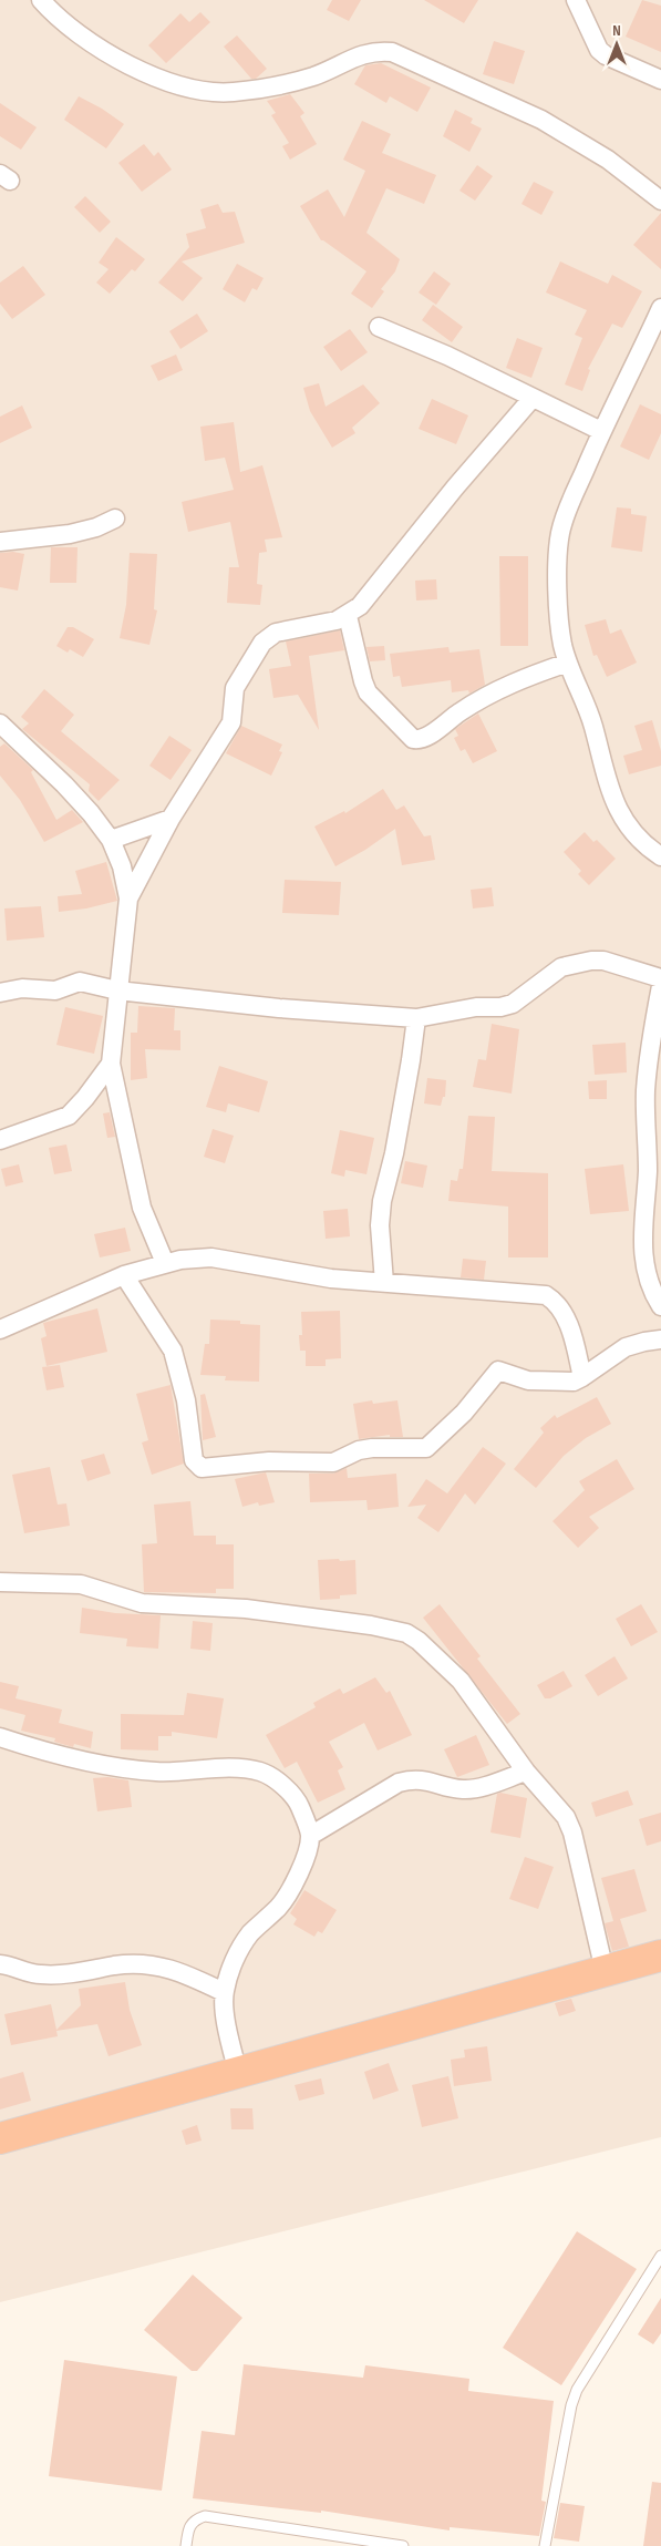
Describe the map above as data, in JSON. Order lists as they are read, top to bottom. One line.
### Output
{"north":"top"}
